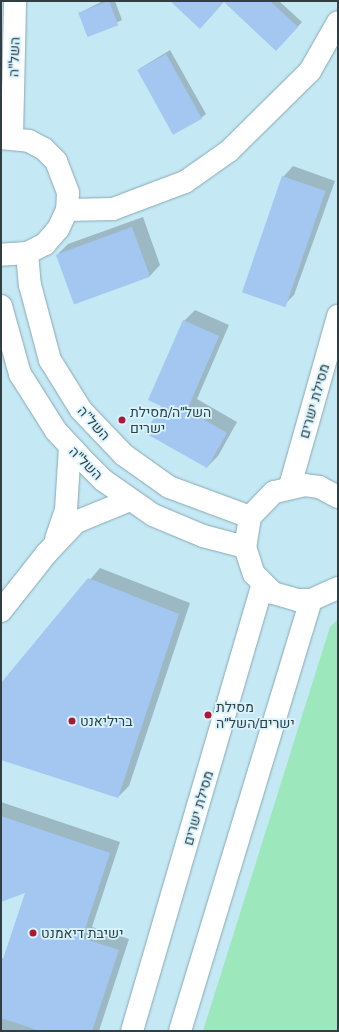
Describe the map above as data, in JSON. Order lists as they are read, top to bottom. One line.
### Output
{"streets":{"street":["השל\"ה","מסילת ישרים","השל”ה"]},"places":["השל״ה/מסילת ישרים","מסילת ישרים/השל״ה","בריליאנט","ישיבת דיאמנט"]}
